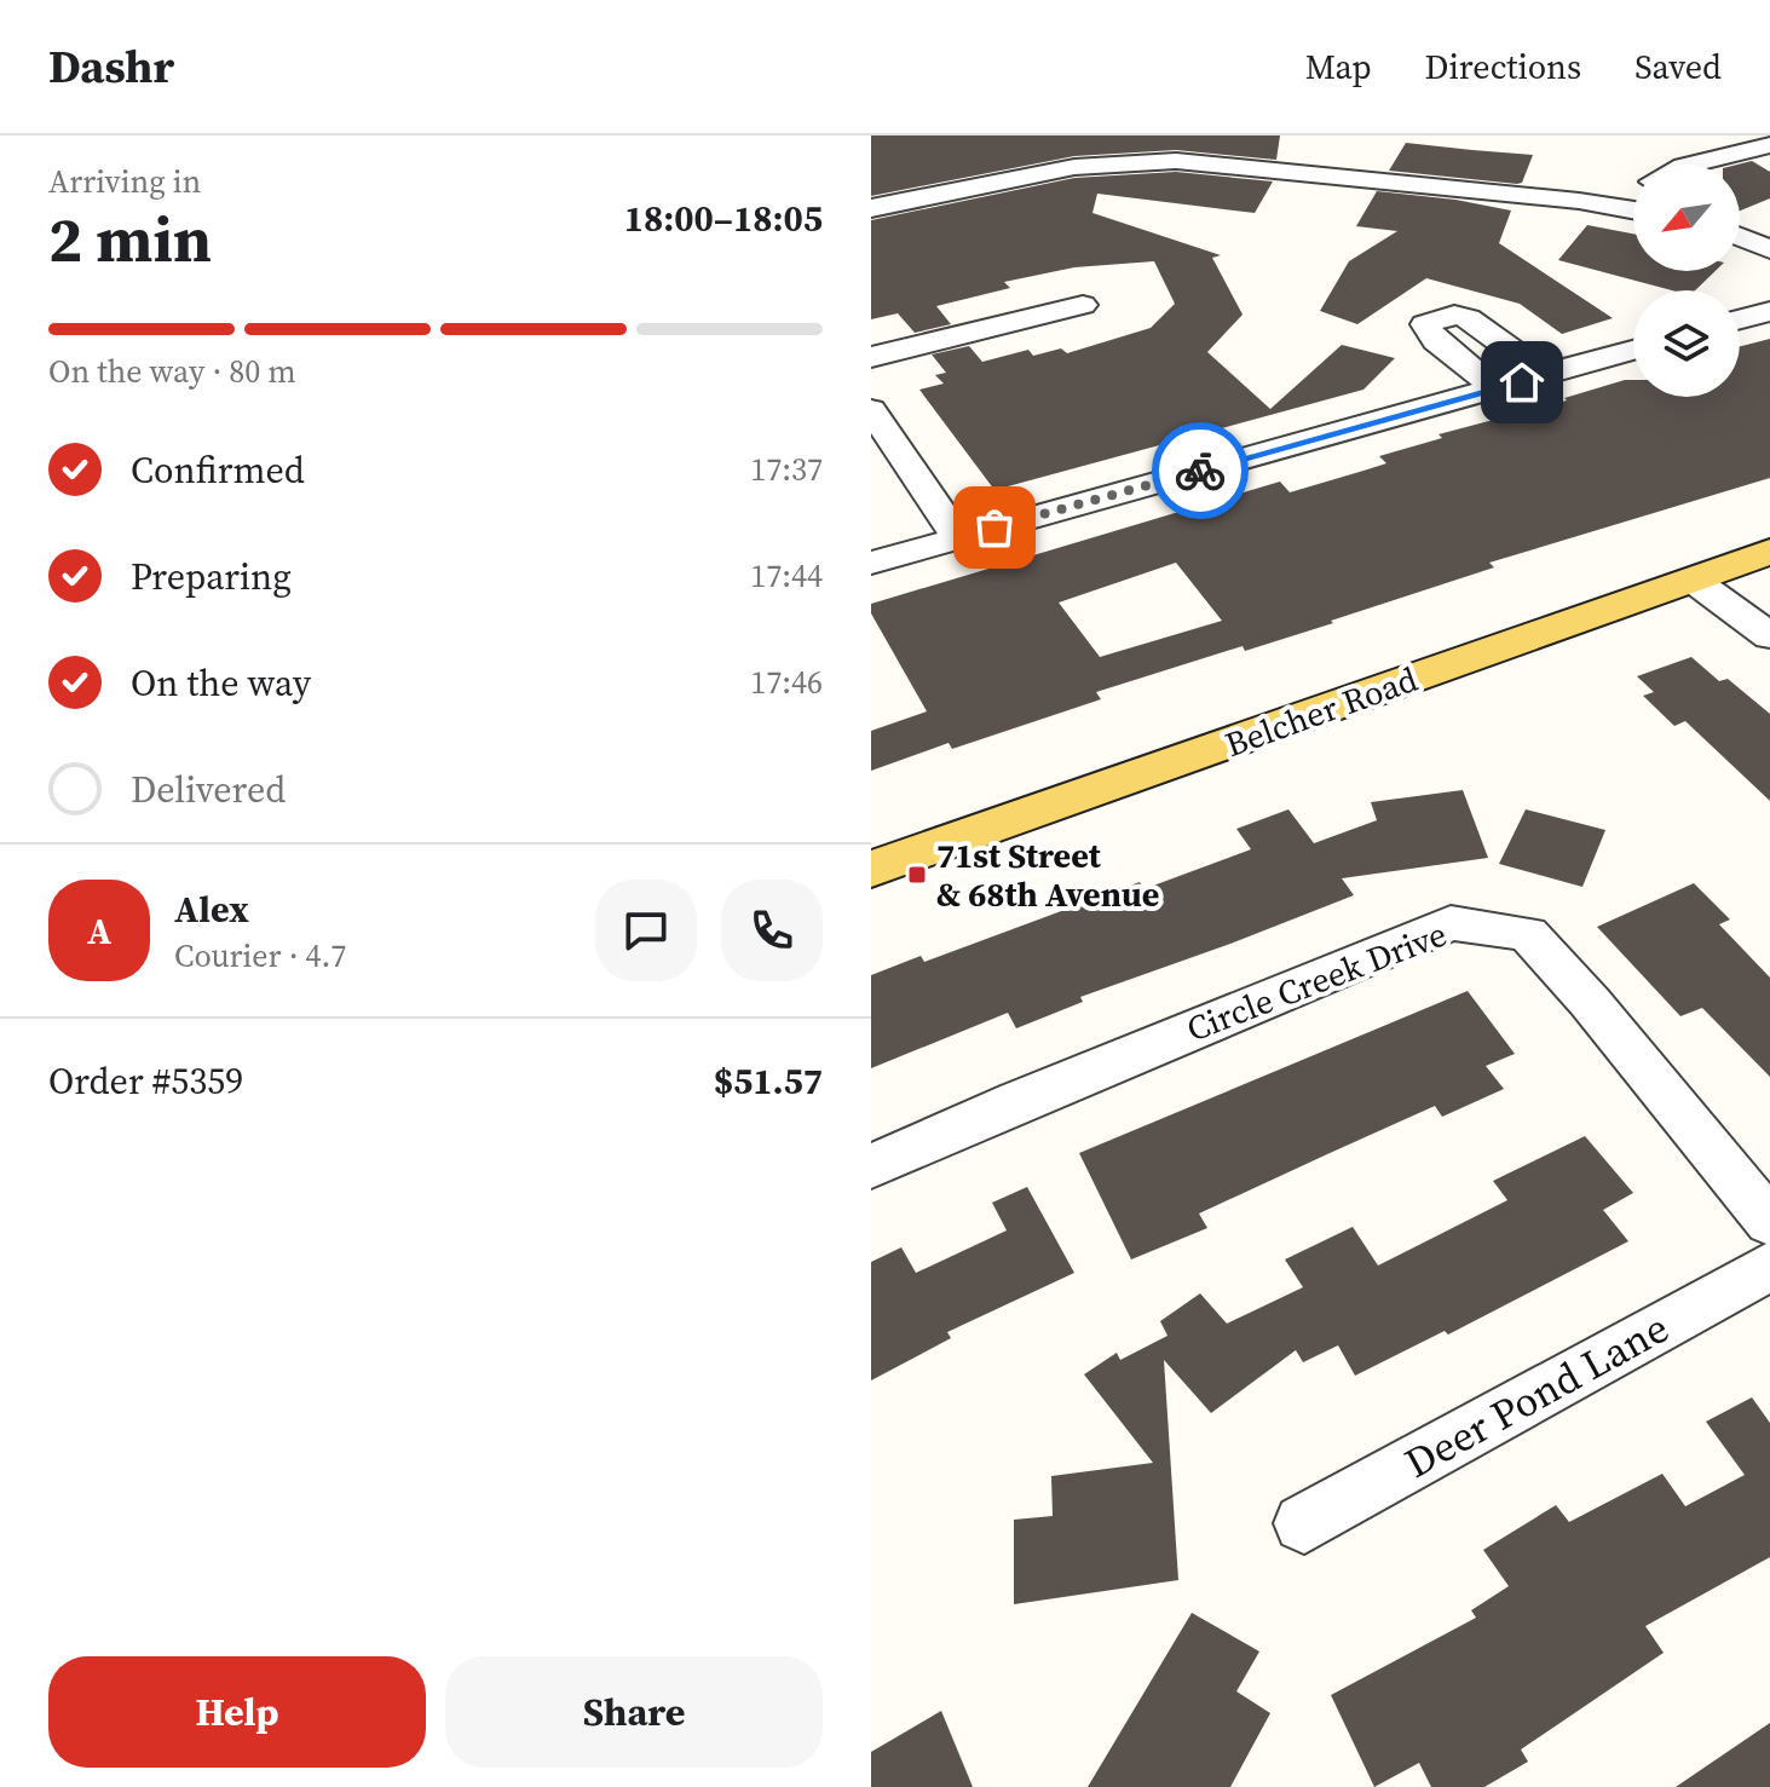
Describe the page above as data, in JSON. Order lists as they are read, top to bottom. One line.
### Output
{"streets":{"main road":["Belcher Road"],"street":["Circle Creek Drive","Deer Pond Lane"]},"places":{"transit":["71st Street & 68th Avenue"]},"north":"bottom left","page":{"header":"Dashr","nav":["Map","Directions","Saved"],"heading":["2 min","Arriving in","18:00–18:05"],"panel":["Alex","Courier · 4.7","Order #5359","$51.57"],"bar":"On the way · 80 m","list":[["Confirmed","17:37"],["Preparing","17:44"],["On the way","17:46"],"Delivered"],"round":"A","buttons":["Help","Share"]}}
